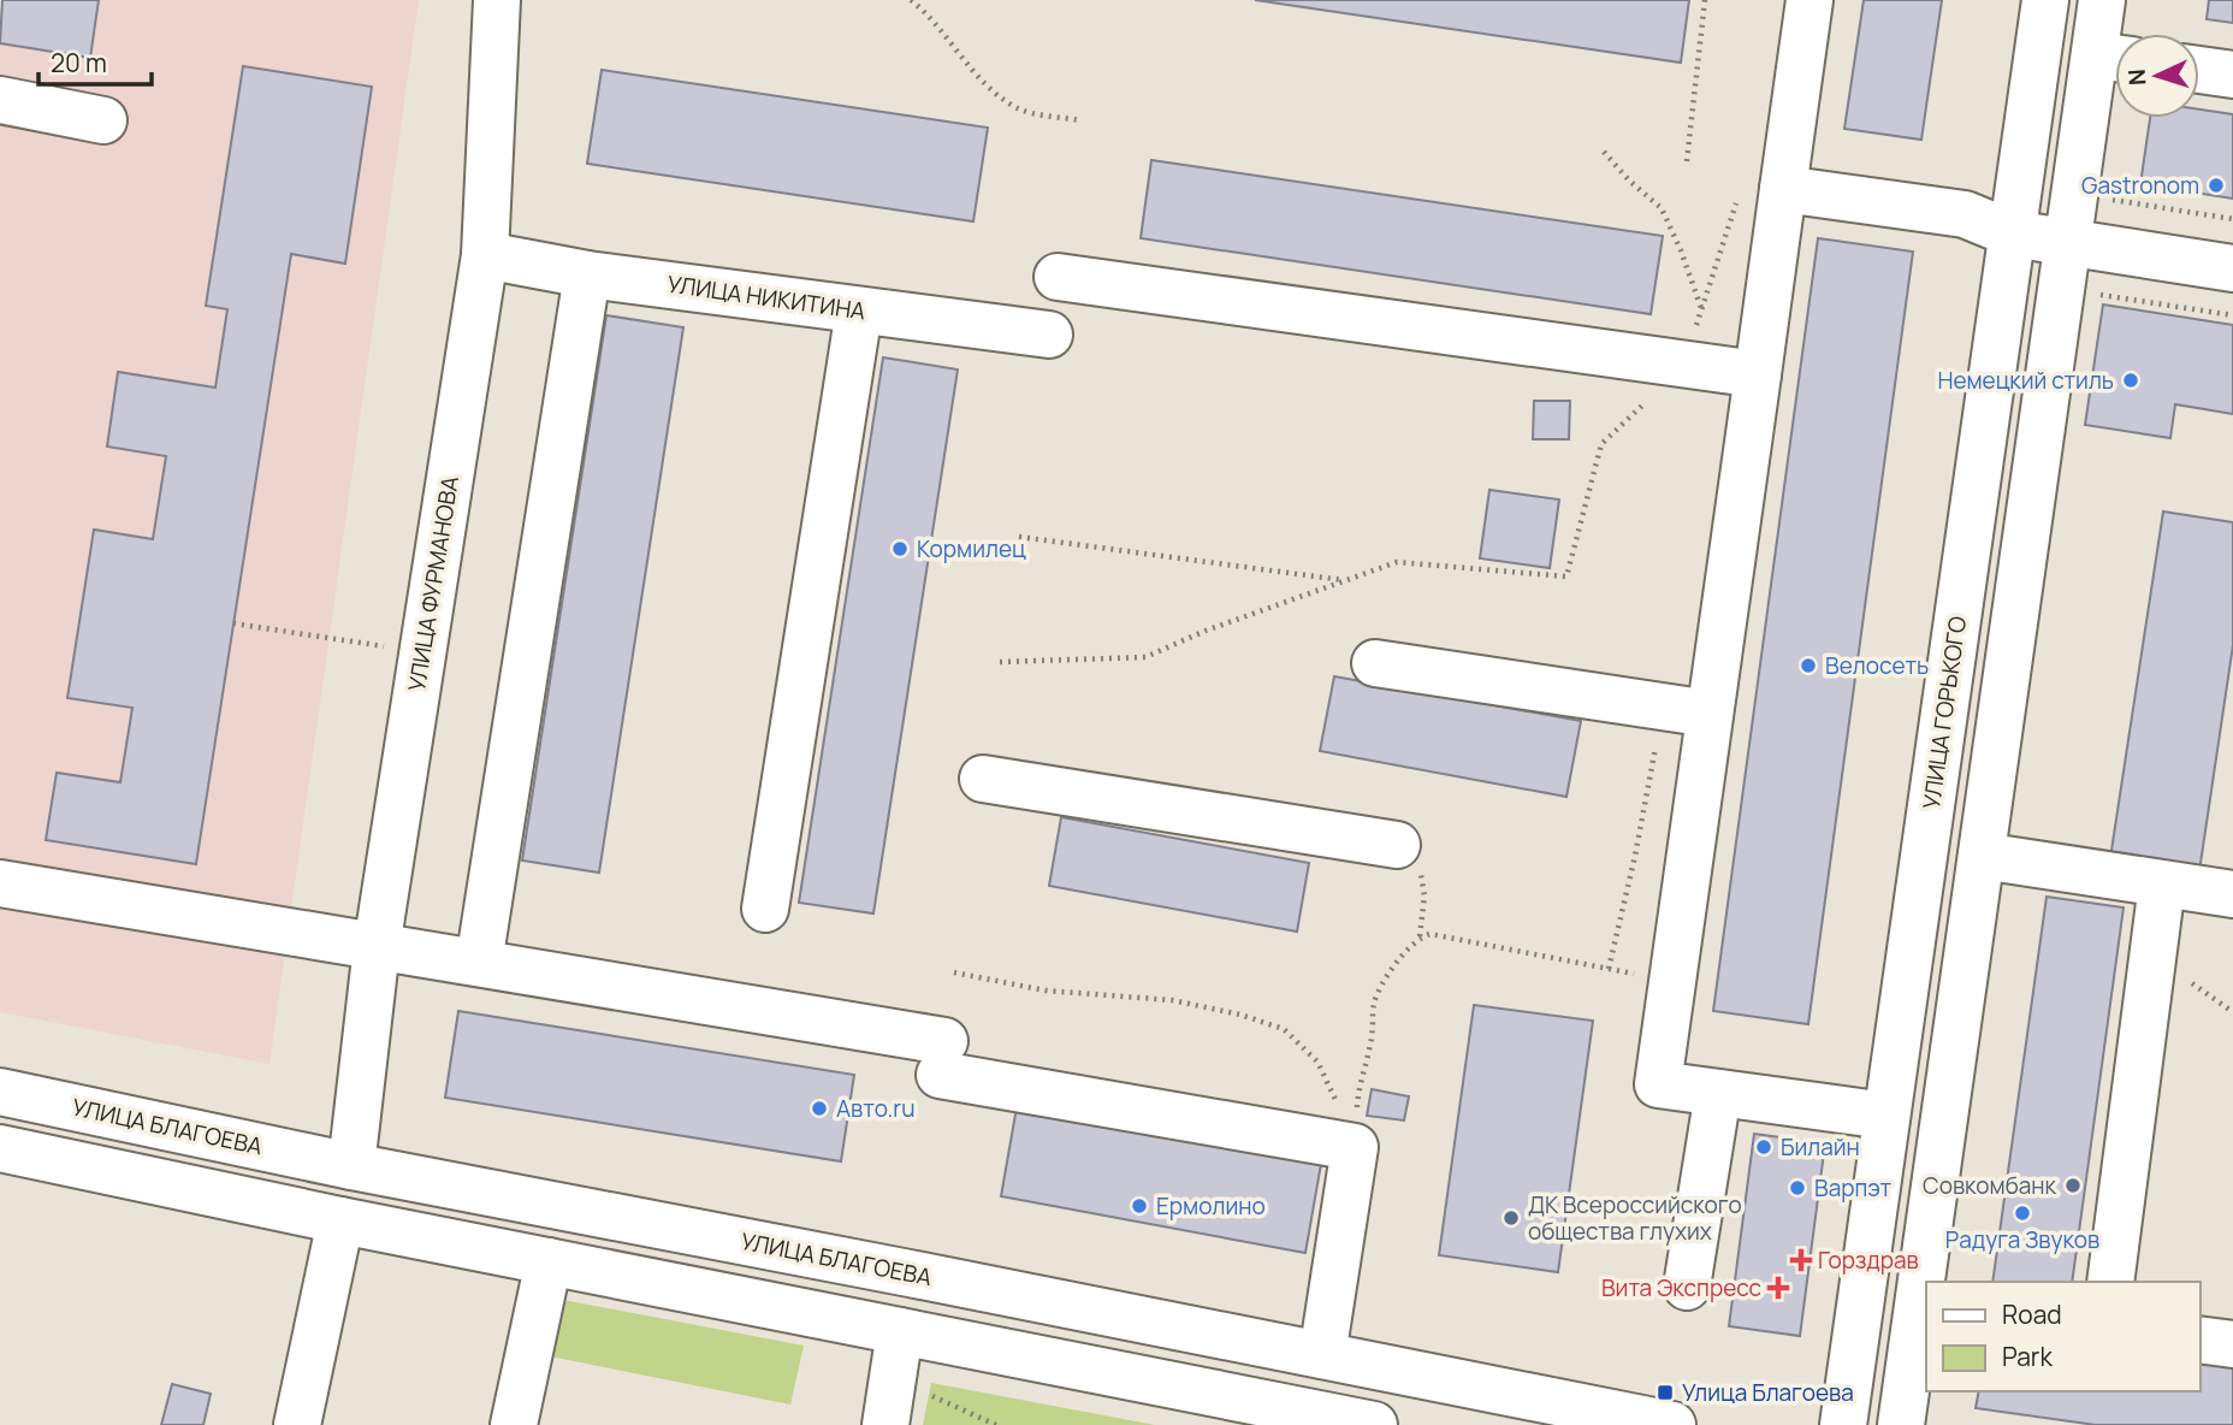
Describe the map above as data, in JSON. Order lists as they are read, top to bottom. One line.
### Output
{"streets":{"main road":["УЛИЦА НИКИТИНА","УЛИЦА ФУРМАНОВА","УЛИЦА ГОРЬКОГО","УЛИЦА БЛАГОЕВА"]},"crossings":[["УЛИЦА НИКИТИНА","УЛИЦА ФУРМАНОВА"],["УЛИЦА ФУРМАНОВА","УЛИЦА БЛАГОЕВА"]],"places":{"other":["Gastronom","Немецкий стиль","Кормилец","Велосеть","Авто.ru","Билайн","Совкомбанк","Варпэт","Ермолино","Радуга Звуков","ДК Всероссийского общества глухих"],"health":["Горздрав","Вита Экспресс"],"transit":["Улица Благоева"]},"legend":["Road","Park"],"scale_bar":"20 m","north":"left"}
